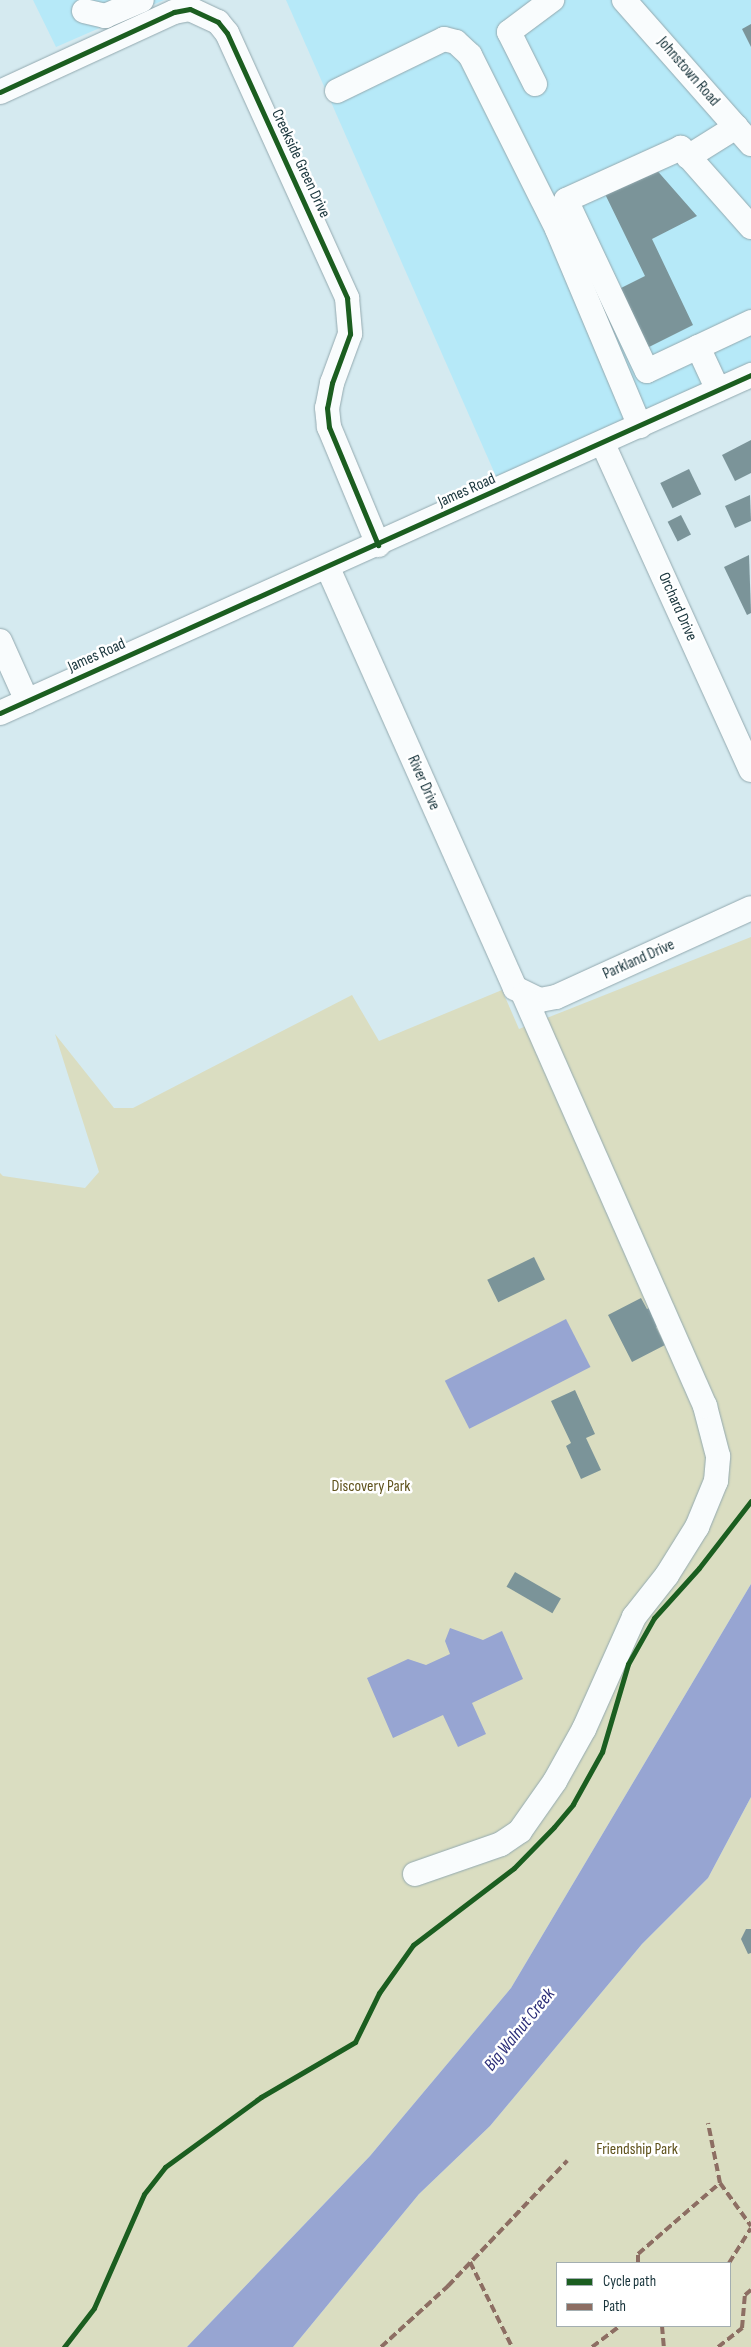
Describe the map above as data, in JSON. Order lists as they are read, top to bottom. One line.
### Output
{"streets":{"street":["Johnstown Road","Creekside Green Drive","James Road","Orchard Drive","River Drive","Parkland Drive"]},"crossings":[["Creekside Green Drive","James Road"],["James Road","Orchard Drive"],["James Road","River Drive"],["River Drive","Parkland Drive"]],"water":["Big Walnut Creek"],"parks":["Discovery Park","Friendship Park"],"legend":["Cycle path","Path"]}
